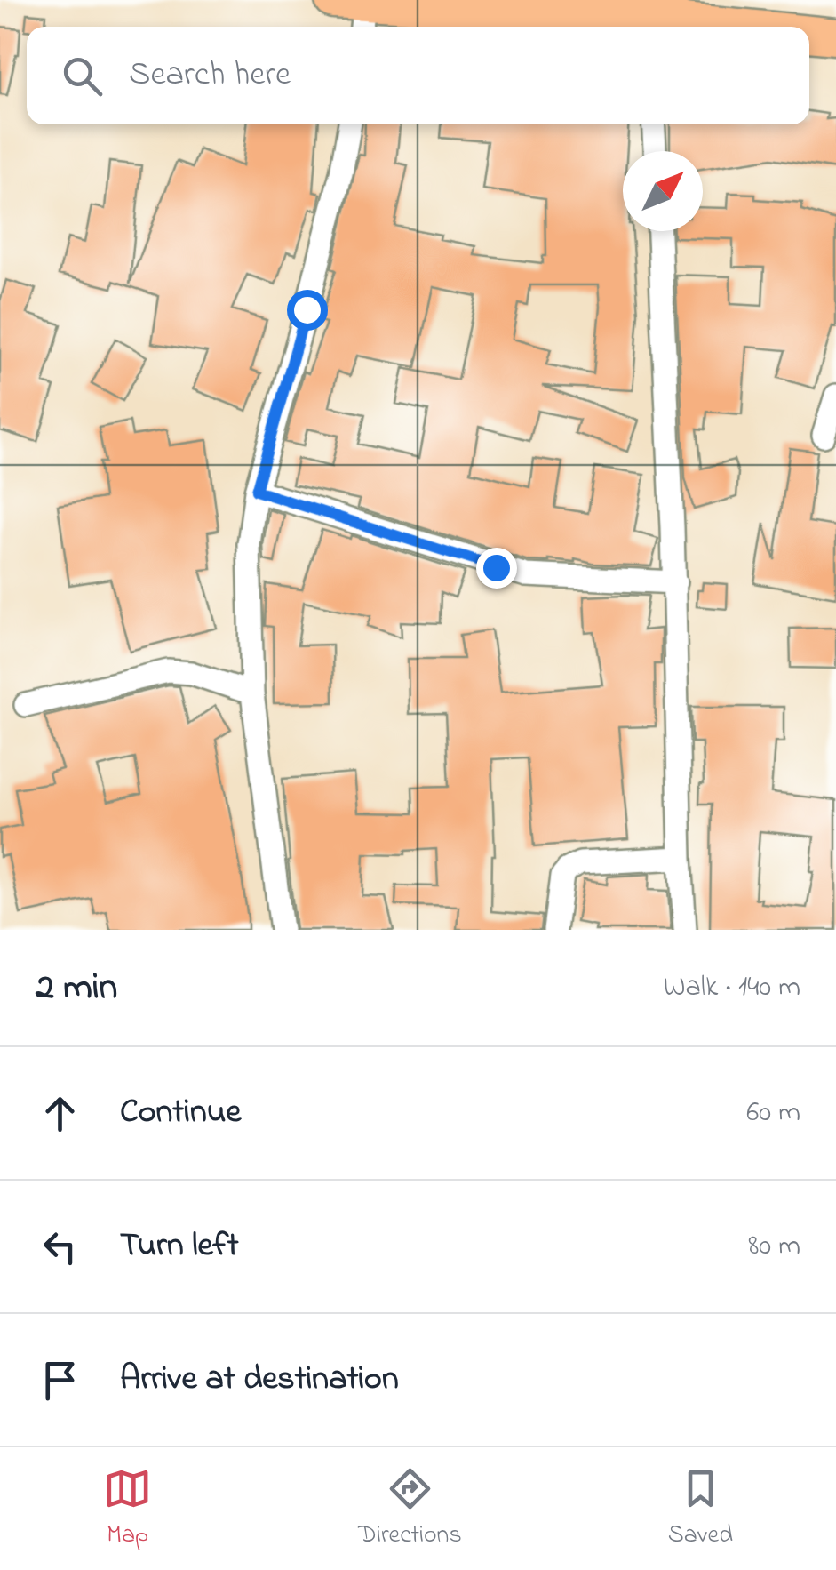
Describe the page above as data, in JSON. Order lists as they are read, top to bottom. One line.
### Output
{"north":"top right","page":{"search":"Search here","heading":["2 min","Walk · 140 m"],"list":[["Continue","60 m"],["Turn left","80 m"],"Arrive at destination"],"nav":["Map","Directions","Saved"]}}
